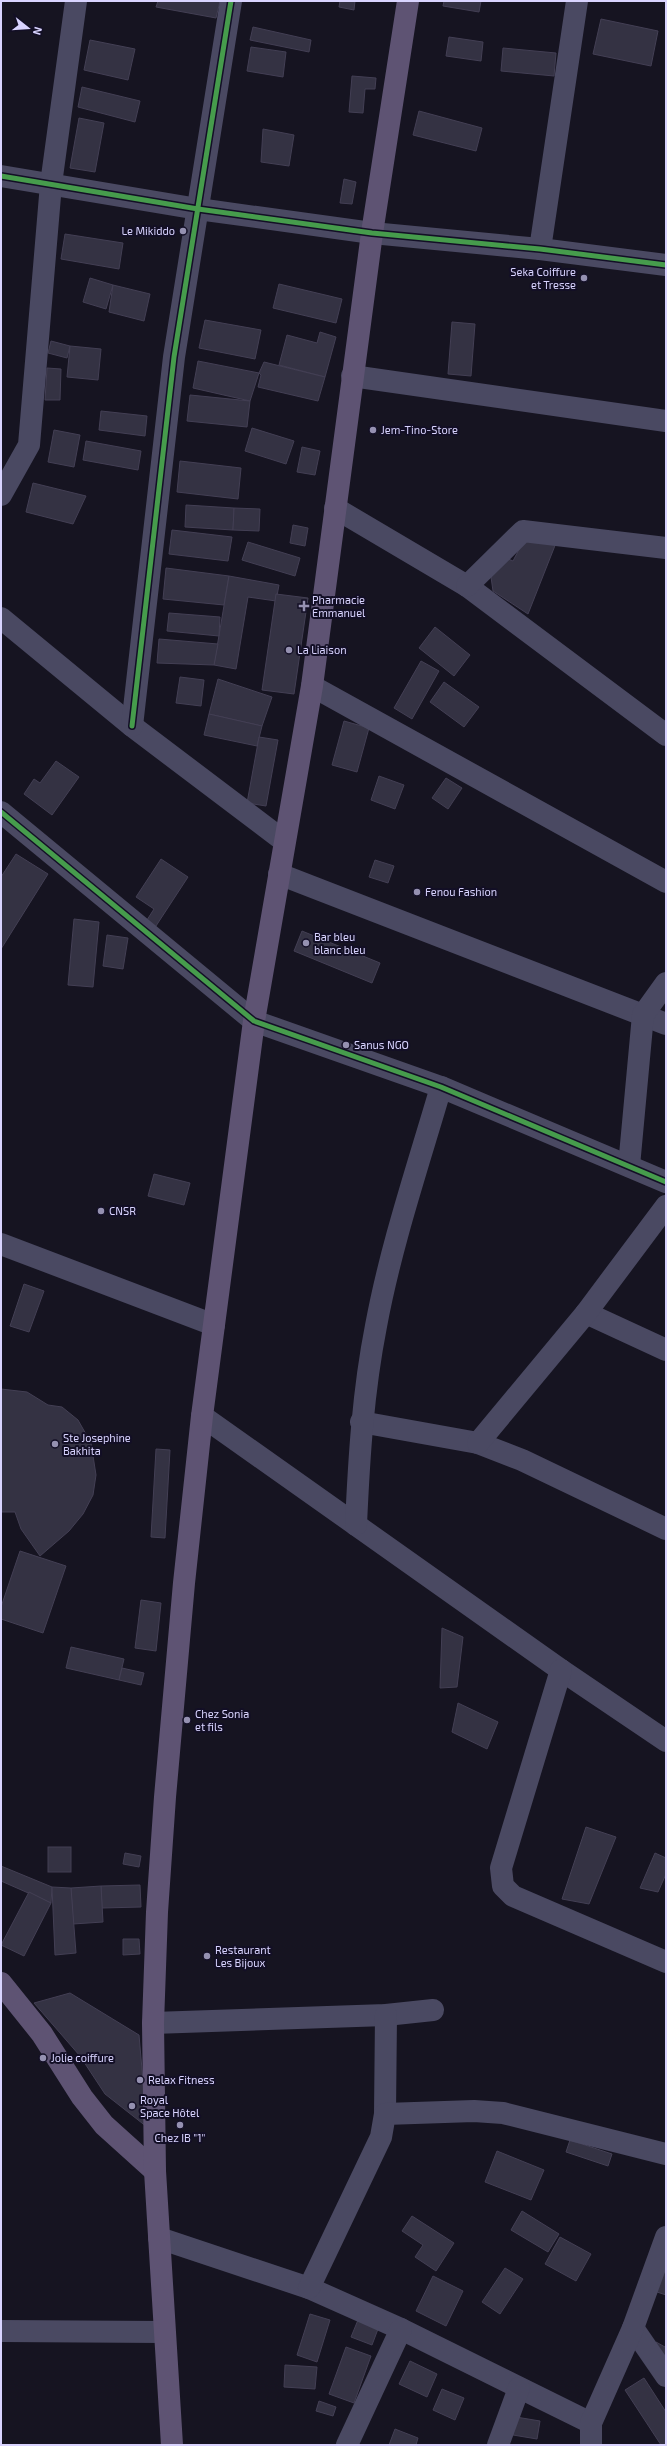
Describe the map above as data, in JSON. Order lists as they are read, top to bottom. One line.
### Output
{"places":{"other":["Le Mikiddo","Seka Coiffure et Tresse","Jem-Tino-Store","La Liaison","Fenou Fashion","Bar bleu blanc bleu","Sanus NGO","CNSR","Ste Josephine Bakhita","Chez Sonia et fils","Restaurant Les Bijoux","Jolie coiffure","Relax Fitness","Royal Space Hôtel","Chez IB \"1\""],"health":["Pharmacie Emmanuel"]},"north":"right"}
